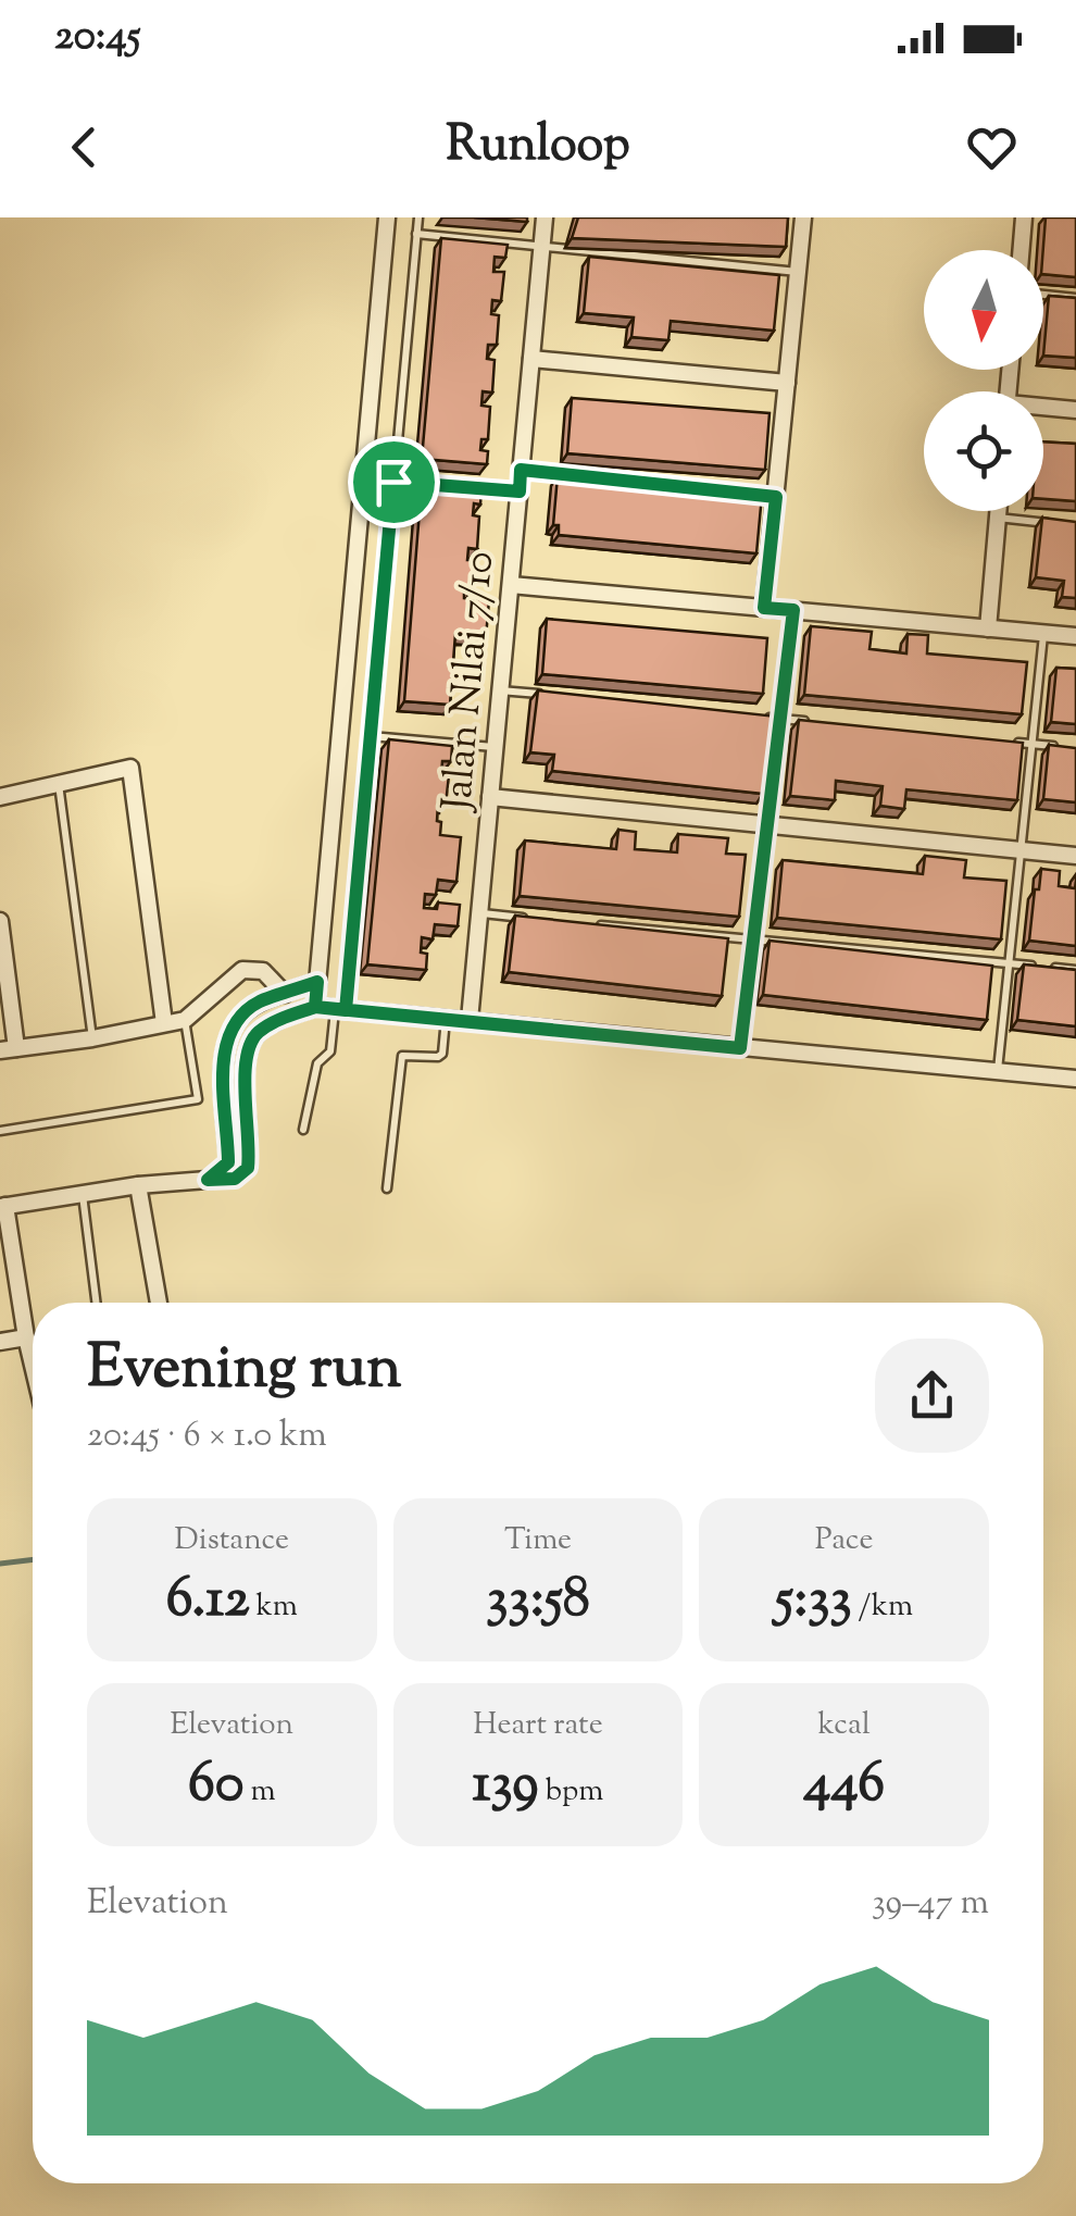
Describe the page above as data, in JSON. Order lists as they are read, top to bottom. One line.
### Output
{"streets":{"street":["Jalan Nilai 7/10"]},"north":"bottom","page":{"status":"20:45","header":"Runloop","heading":["Evening run","20:45 · 6 × 1.0 km"],"stats":[["Distance","6.12 km"],["Time","33:58"],["Pace","5:33 /km"],["Elevation","60 m"],["Heart rate","139 bpm"],["kcal","446"]],"chart":["Elevation","39–47 m"]}}
